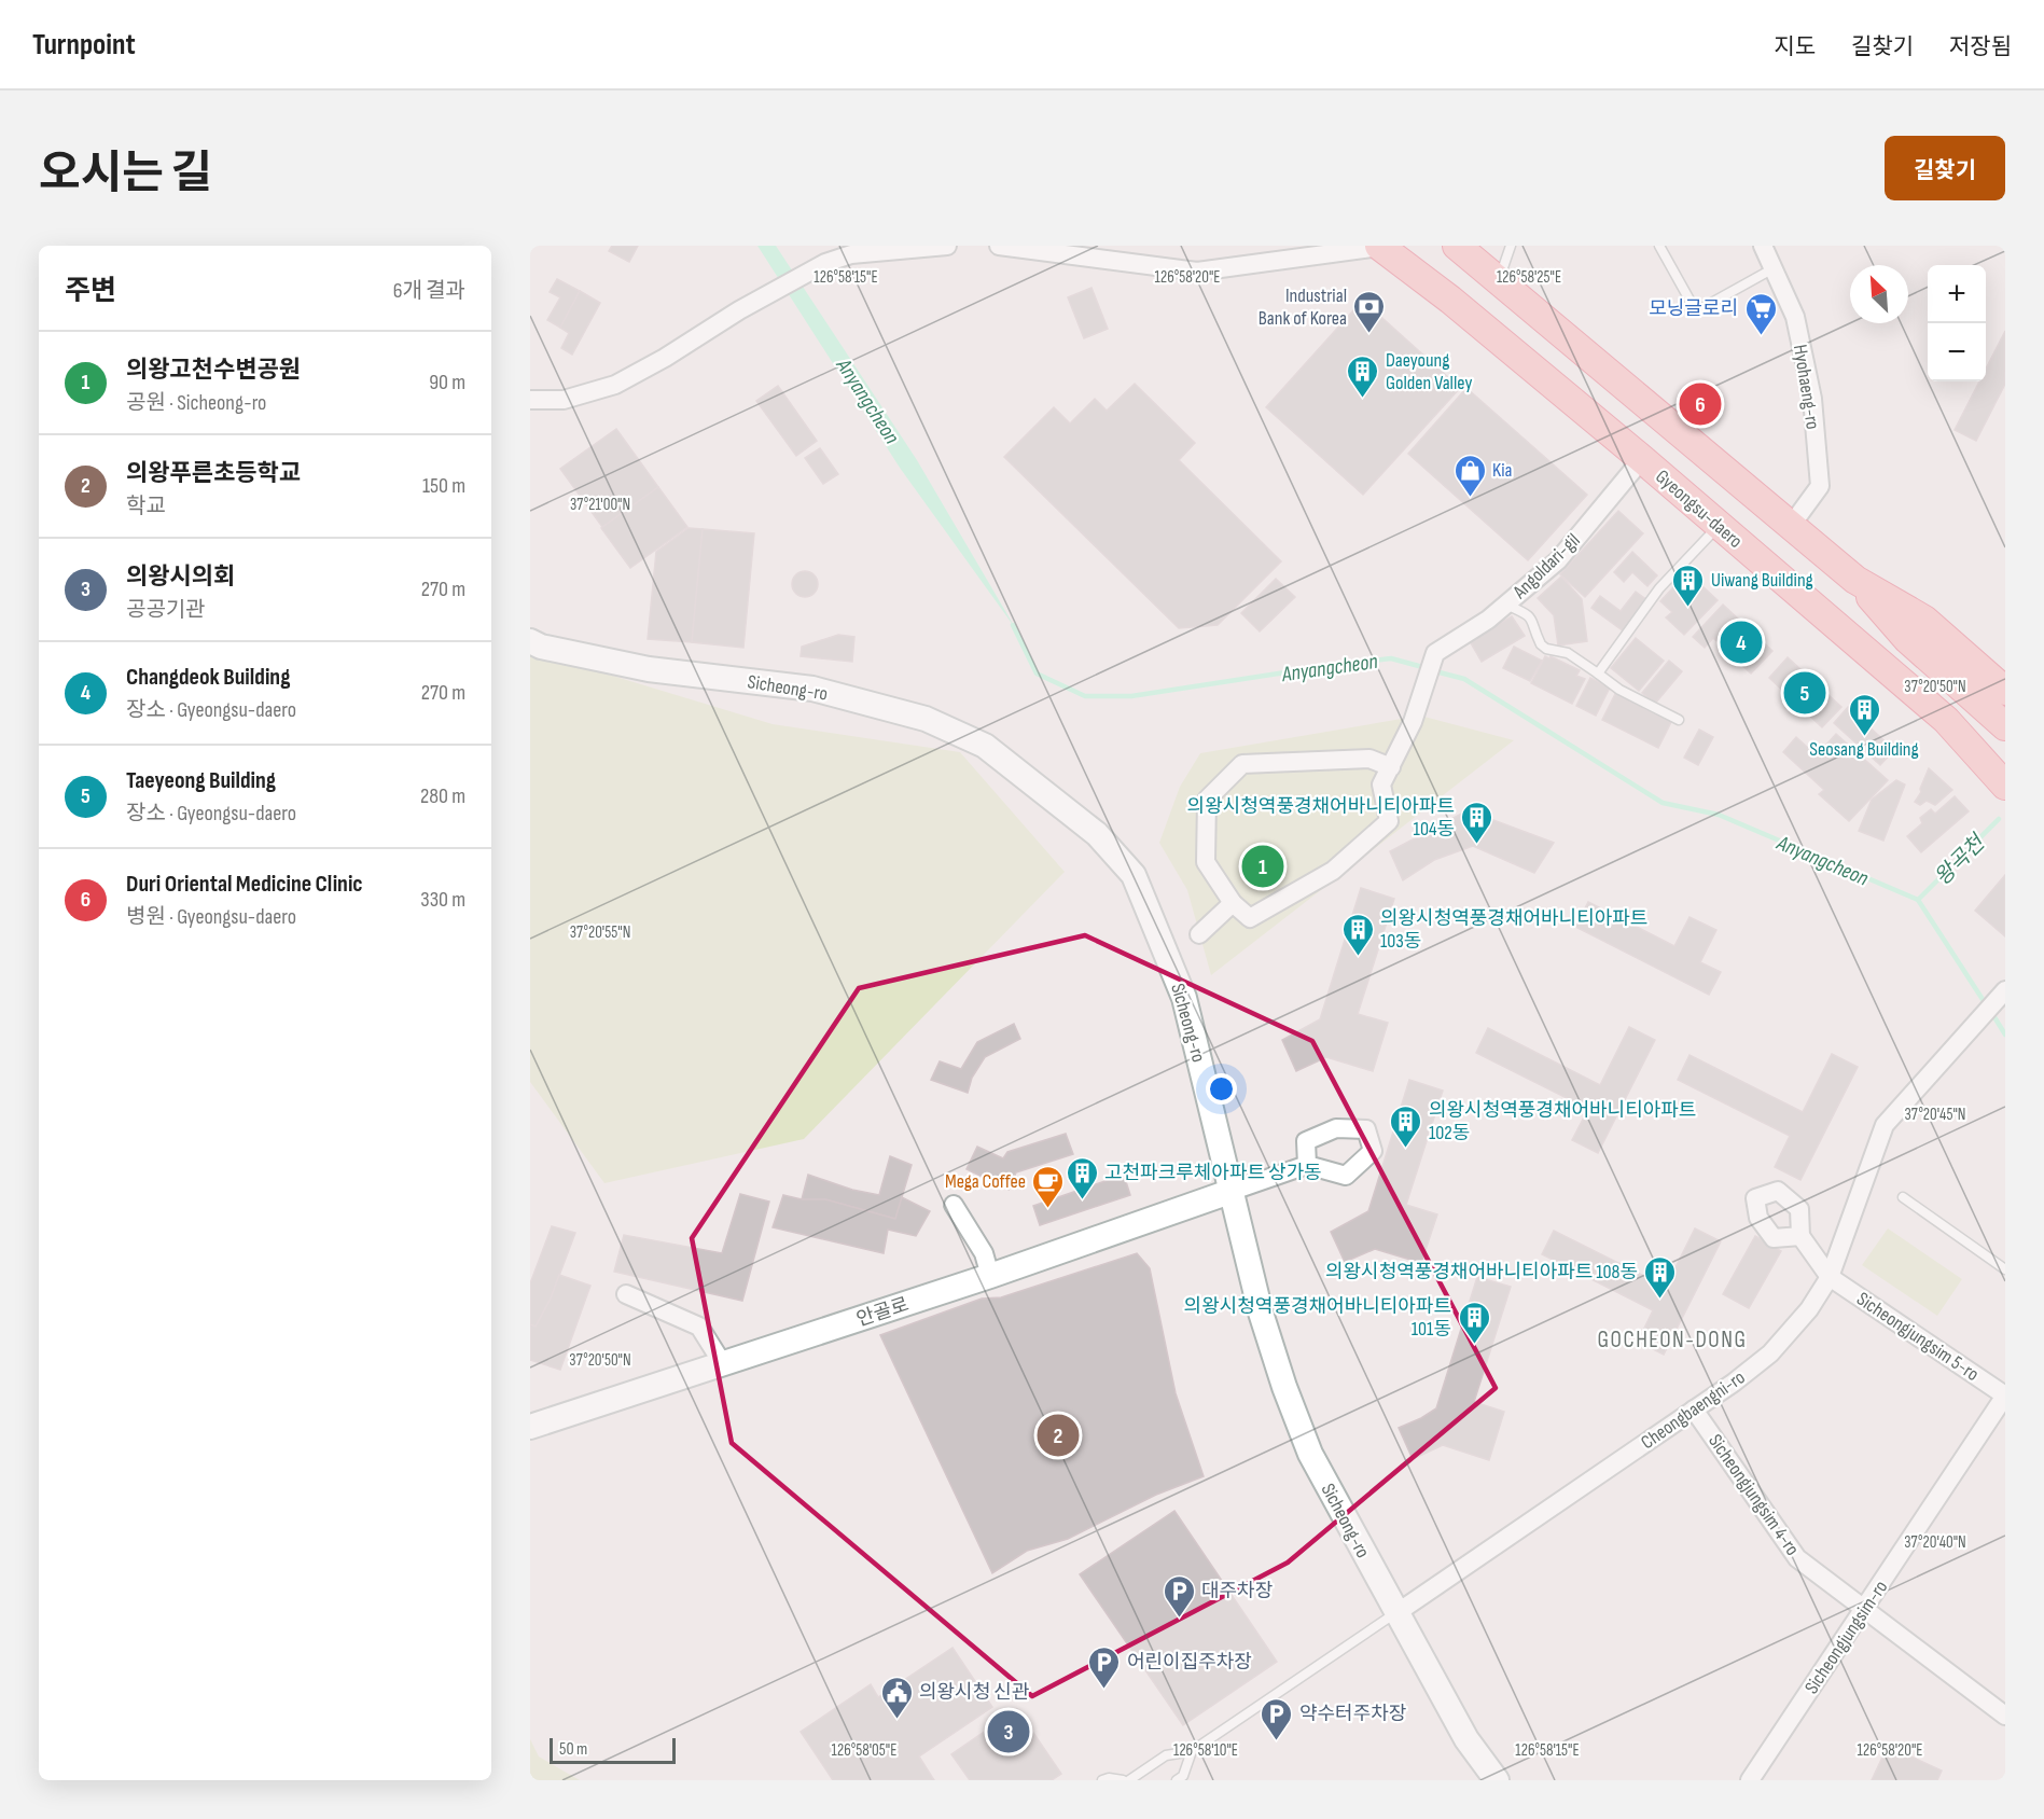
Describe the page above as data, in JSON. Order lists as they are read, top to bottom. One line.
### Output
{"streets":{"main road":["Gyeongsu-daero"],"street":["Hyohaeng-ro","Angoldari-gil","Sicheong-ro","안골로","Sicheongjungsim 5-ro","Cheongbaengni-ro","Sicheongjungsim 4-ro","Sicheongjungsim-ro"]},"crossings":[["Gyeongsu-daero","Angoldari-gil"],["Sicheong-ro","안골로"],["Sicheong-ro","Cheongbaengni-ro"],["Sicheongjungsim 5-ro","Cheongbaengni-ro"],["Sicheongjungsim 5-ro","Sicheongjungsim-ro"],["Cheongbaengni-ro","Sicheongjungsim 4-ro"],["Sicheongjungsim 4-ro","Sicheongjungsim-ro"]],"districts":["GOCHEON-DONG"],"water":["Anyangcheon","왕곡천"],"places":{"bank":["Industrial Bank of Korea"],"supermarket":["모닝글로리"],"building":["Daeyoung Golden Valley","Uiwang Building","Seosang Building","의왕시청역풍경채어바니티아파트 104동","의왕시청역풍경채어바니티아파트 103동","의왕시청역풍경채어바니티아파트 102동","고천파크루체아파트 상가동","의왕시청역풍경채어바니티아파트 108동","의왕시청역풍경채어바니티아파트 101동"],"shop":["Kia"],"cafe":["Mega Coffee"],"parking":["대주차장","어린이집주차장","약수터주차장"],"public building":["의왕시청 신관"]},"scale_bar":"50 m","north":"top left","page":{"header":"Turnpoint","nav":["지도","길찾기","저장됨"],"title":"오시는 길","buttons":"길찾기","heading":["주변","6개 결과"],"map_buttons":["+","−"],"list":[{"mark":"1","name":"의왕고천수변공원","note":"공원 · Sicheong-ro","value":"90 m"},{"mark":"2","name":"의왕푸른초등학교","note":"학교","value":"150 m"},{"mark":"3","name":"의왕시의회","note":"공공기관","value":"270 m"},{"mark":"4","name":"Changdeok Building","note":"장소 · Gyeongsu-daero","value":"270 m"},{"mark":"5","name":"Taeyeong Building","note":"장소 · Gyeongsu-daero","value":"280 m"},{"mark":"6","name":"Duri Oriental Medicine Clinic","note":"병원 · Gyeongsu-daero","value":"330 m"}],"pins":["6","4","5","1","2","3"],"scale":"50 m"},"coordinates":["126°58'20\"E","126°58'15\"E","126°58'25\"E","37°21'00\"N","37°20'50\"N","37°20'55\"N","37°20'45\"N","37°20'40\"N","126°58'05\"E","126°58'10\"E"]}
